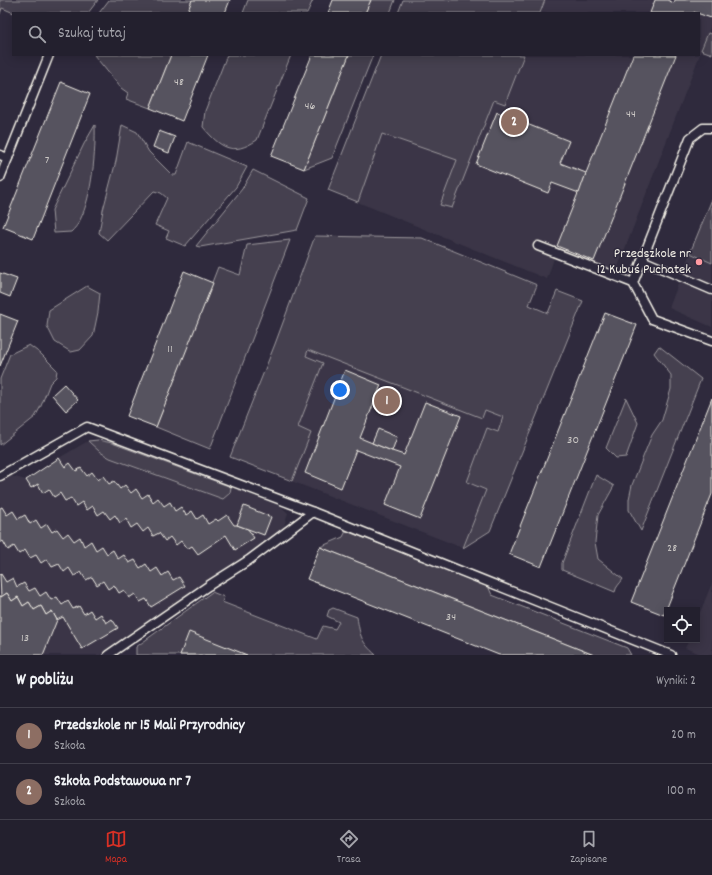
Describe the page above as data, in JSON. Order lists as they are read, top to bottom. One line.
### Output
{"places":["Przedszkole nr 12 Kubuś Puchatek"],"house_numbers":["48","46","44","7","11","30","28","34","13"],"page":{"search":"Szukaj tutaj","pins":["2","1"],"heading":["W pobliżu","Wyniki: 2"],"list":[{"mark":"1","name":"Przedszkole nr 15 Mali Przyrodnicy","note":"Szkoła","value":"20 m"},{"mark":"2","name":"Szkoła Podstawowa nr 7","note":"Szkoła","value":"100 m"}],"nav":["Mapa","Trasa","Zapisane"]}}
